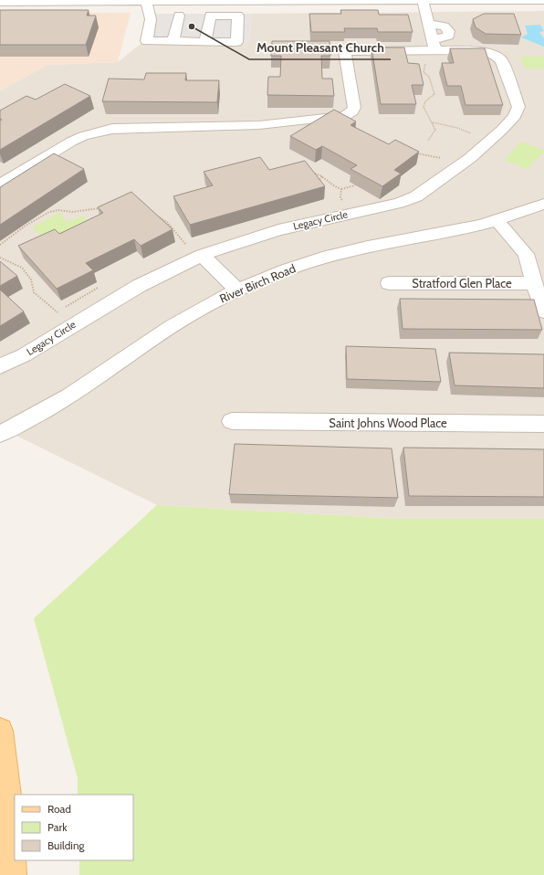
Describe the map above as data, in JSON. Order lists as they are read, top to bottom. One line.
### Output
{"streets":{"street":["Legacy Circle","River Birch Road","Stratford Glen Place","Saint Johns Wood Place"]},"places":["Mount Pleasant Church"],"legend":["Road","Park","Building"]}
